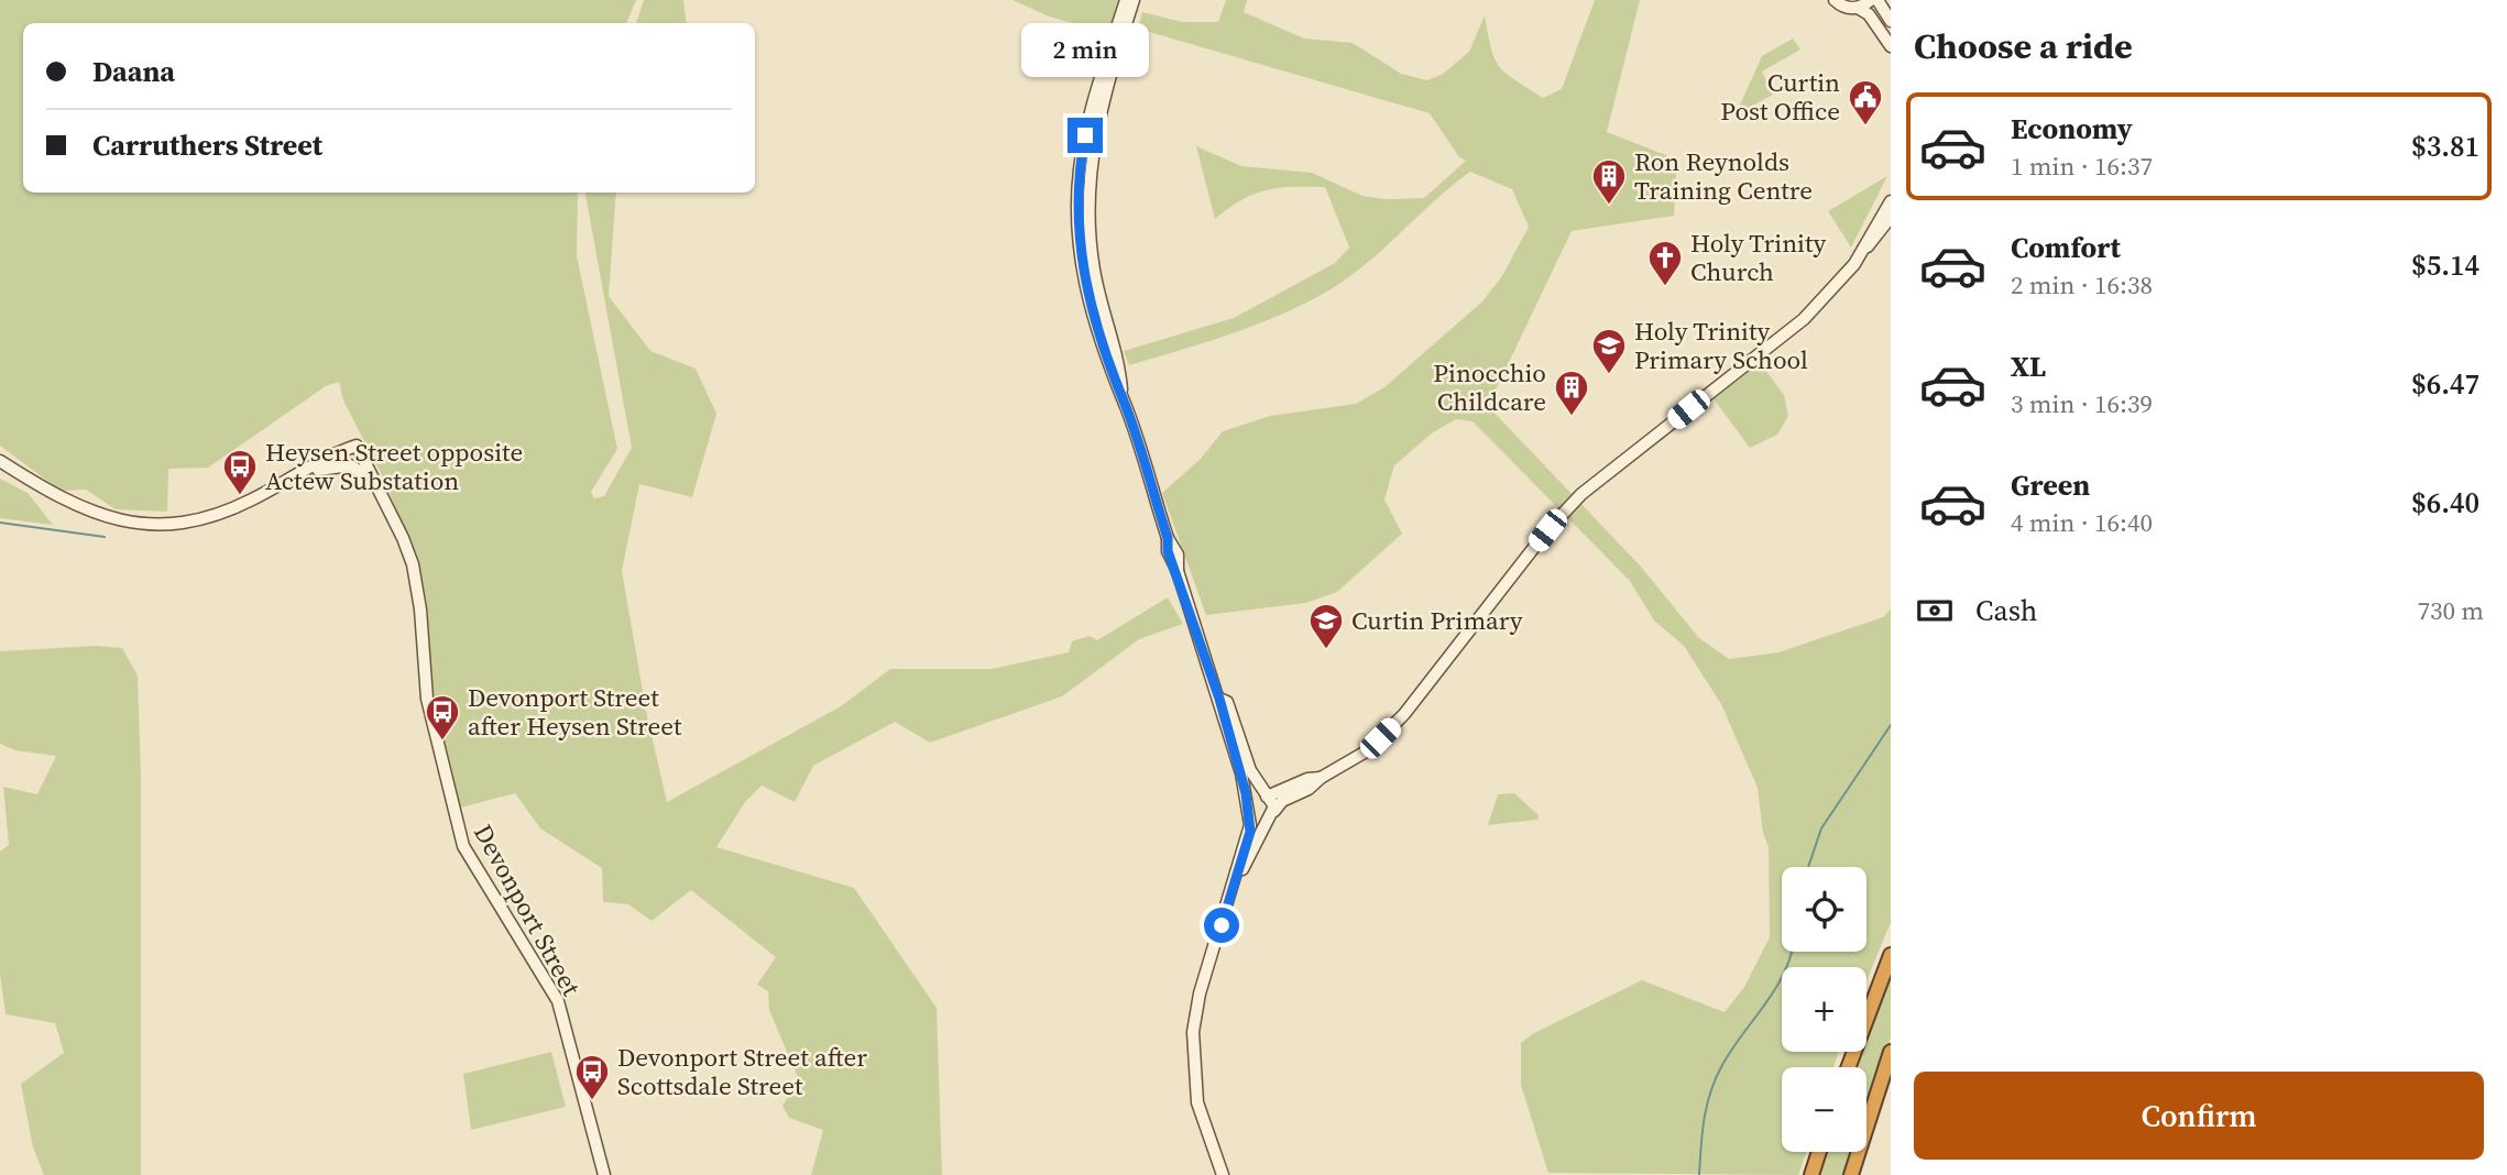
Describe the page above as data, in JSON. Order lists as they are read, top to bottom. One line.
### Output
{"streets":{"main road":["Devonport Street"]},"places":{"public building":["Curtin Post Office"],"building":["Ron Reynolds Training Centre","Pinocchio Childcare"],"church":["Holy Trinity Church"],"school or university":["Holy Trinity Primary School","Curtin Primary"],"bus stop":["Heysen Street opposite Actew Substation","Devonport Street after Heysen Street","Devonport Street after Scottsdale Street"]},"page":{"heading":"Choose a ride","bubble":"2 min","banner":["Daana","Carruthers Street"],"list":[{"name":"Economy","note":"1 min · 16:37","value":"$3.81"},{"name":"Comfort","note":"2 min · 16:38","value":"$5.14"},{"name":"XL","note":"3 min · 16:39","value":"$6.47"},{"name":"Green","note":"4 min · 16:40","value":"$6.40"}],"pay":["Cash","730 m"],"map_buttons":["+","−"],"buttons":"Confirm"}}
